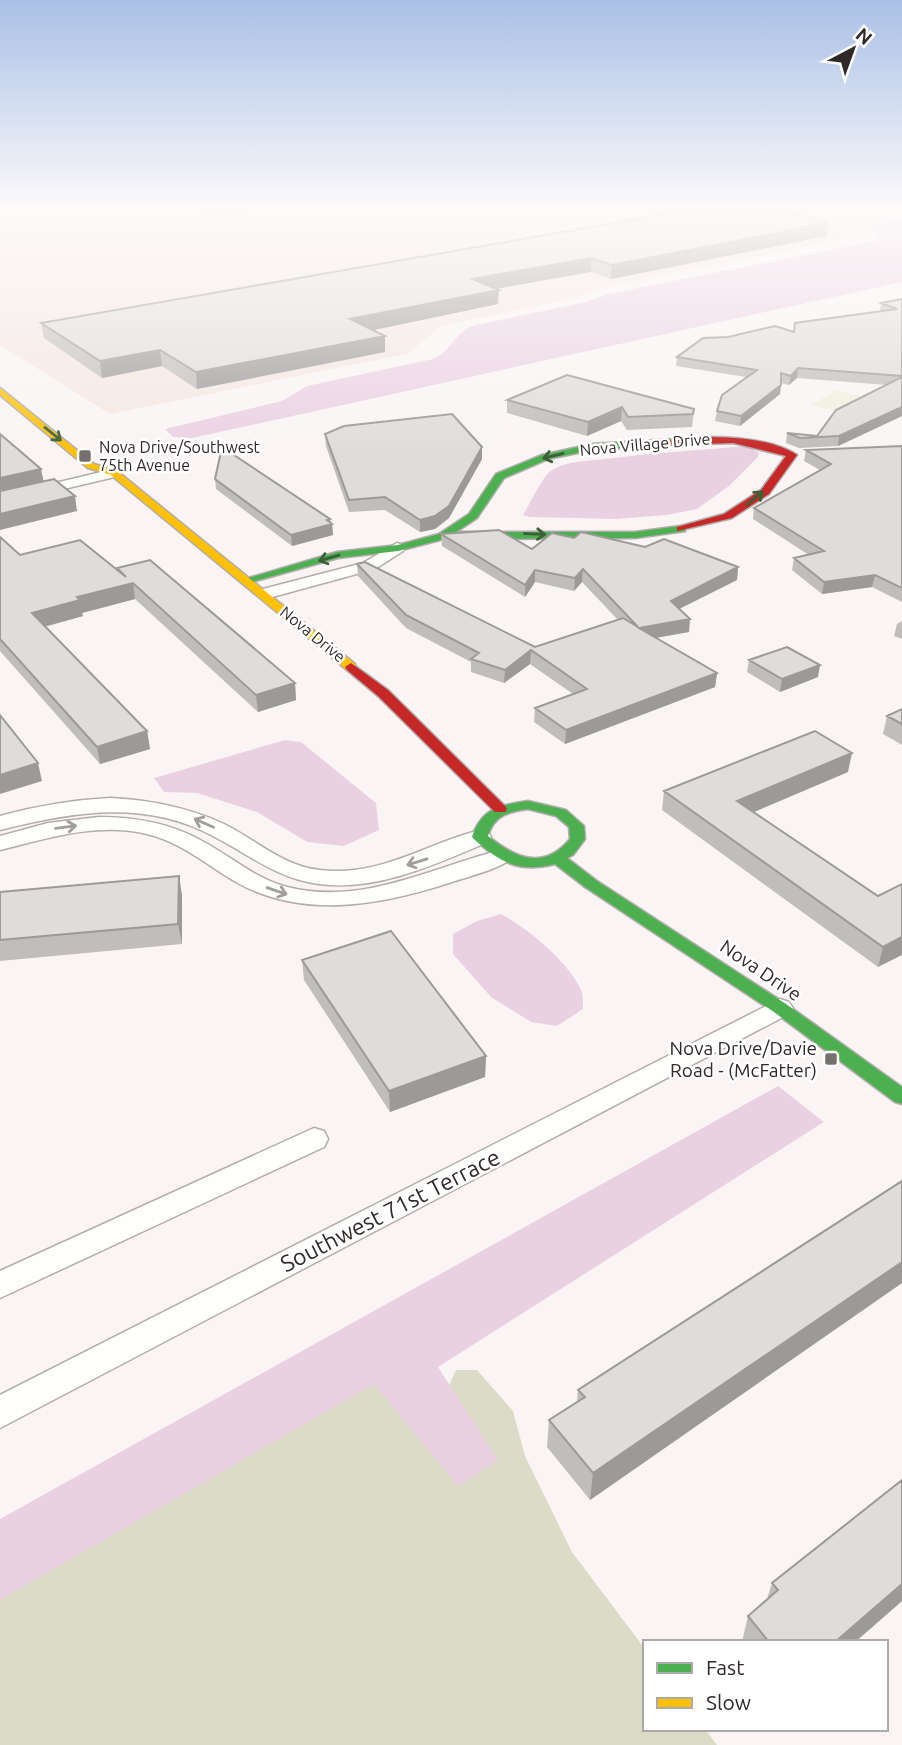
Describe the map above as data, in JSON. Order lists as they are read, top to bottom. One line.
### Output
{"streets":{"street":["Nova Village Drive","Nova Drive","Southwest 71st Terrace"]},"crossings":[["Nova Village Drive","Nova Drive"],["Nova Drive","Southwest 71st Terrace"]],"places":{"transit":["Nova Drive/Southwest 75th Avenue","Nova Drive/Davie Road - (McFatter)"]},"legend":["Fast","Slow"],"north":"top right"}
